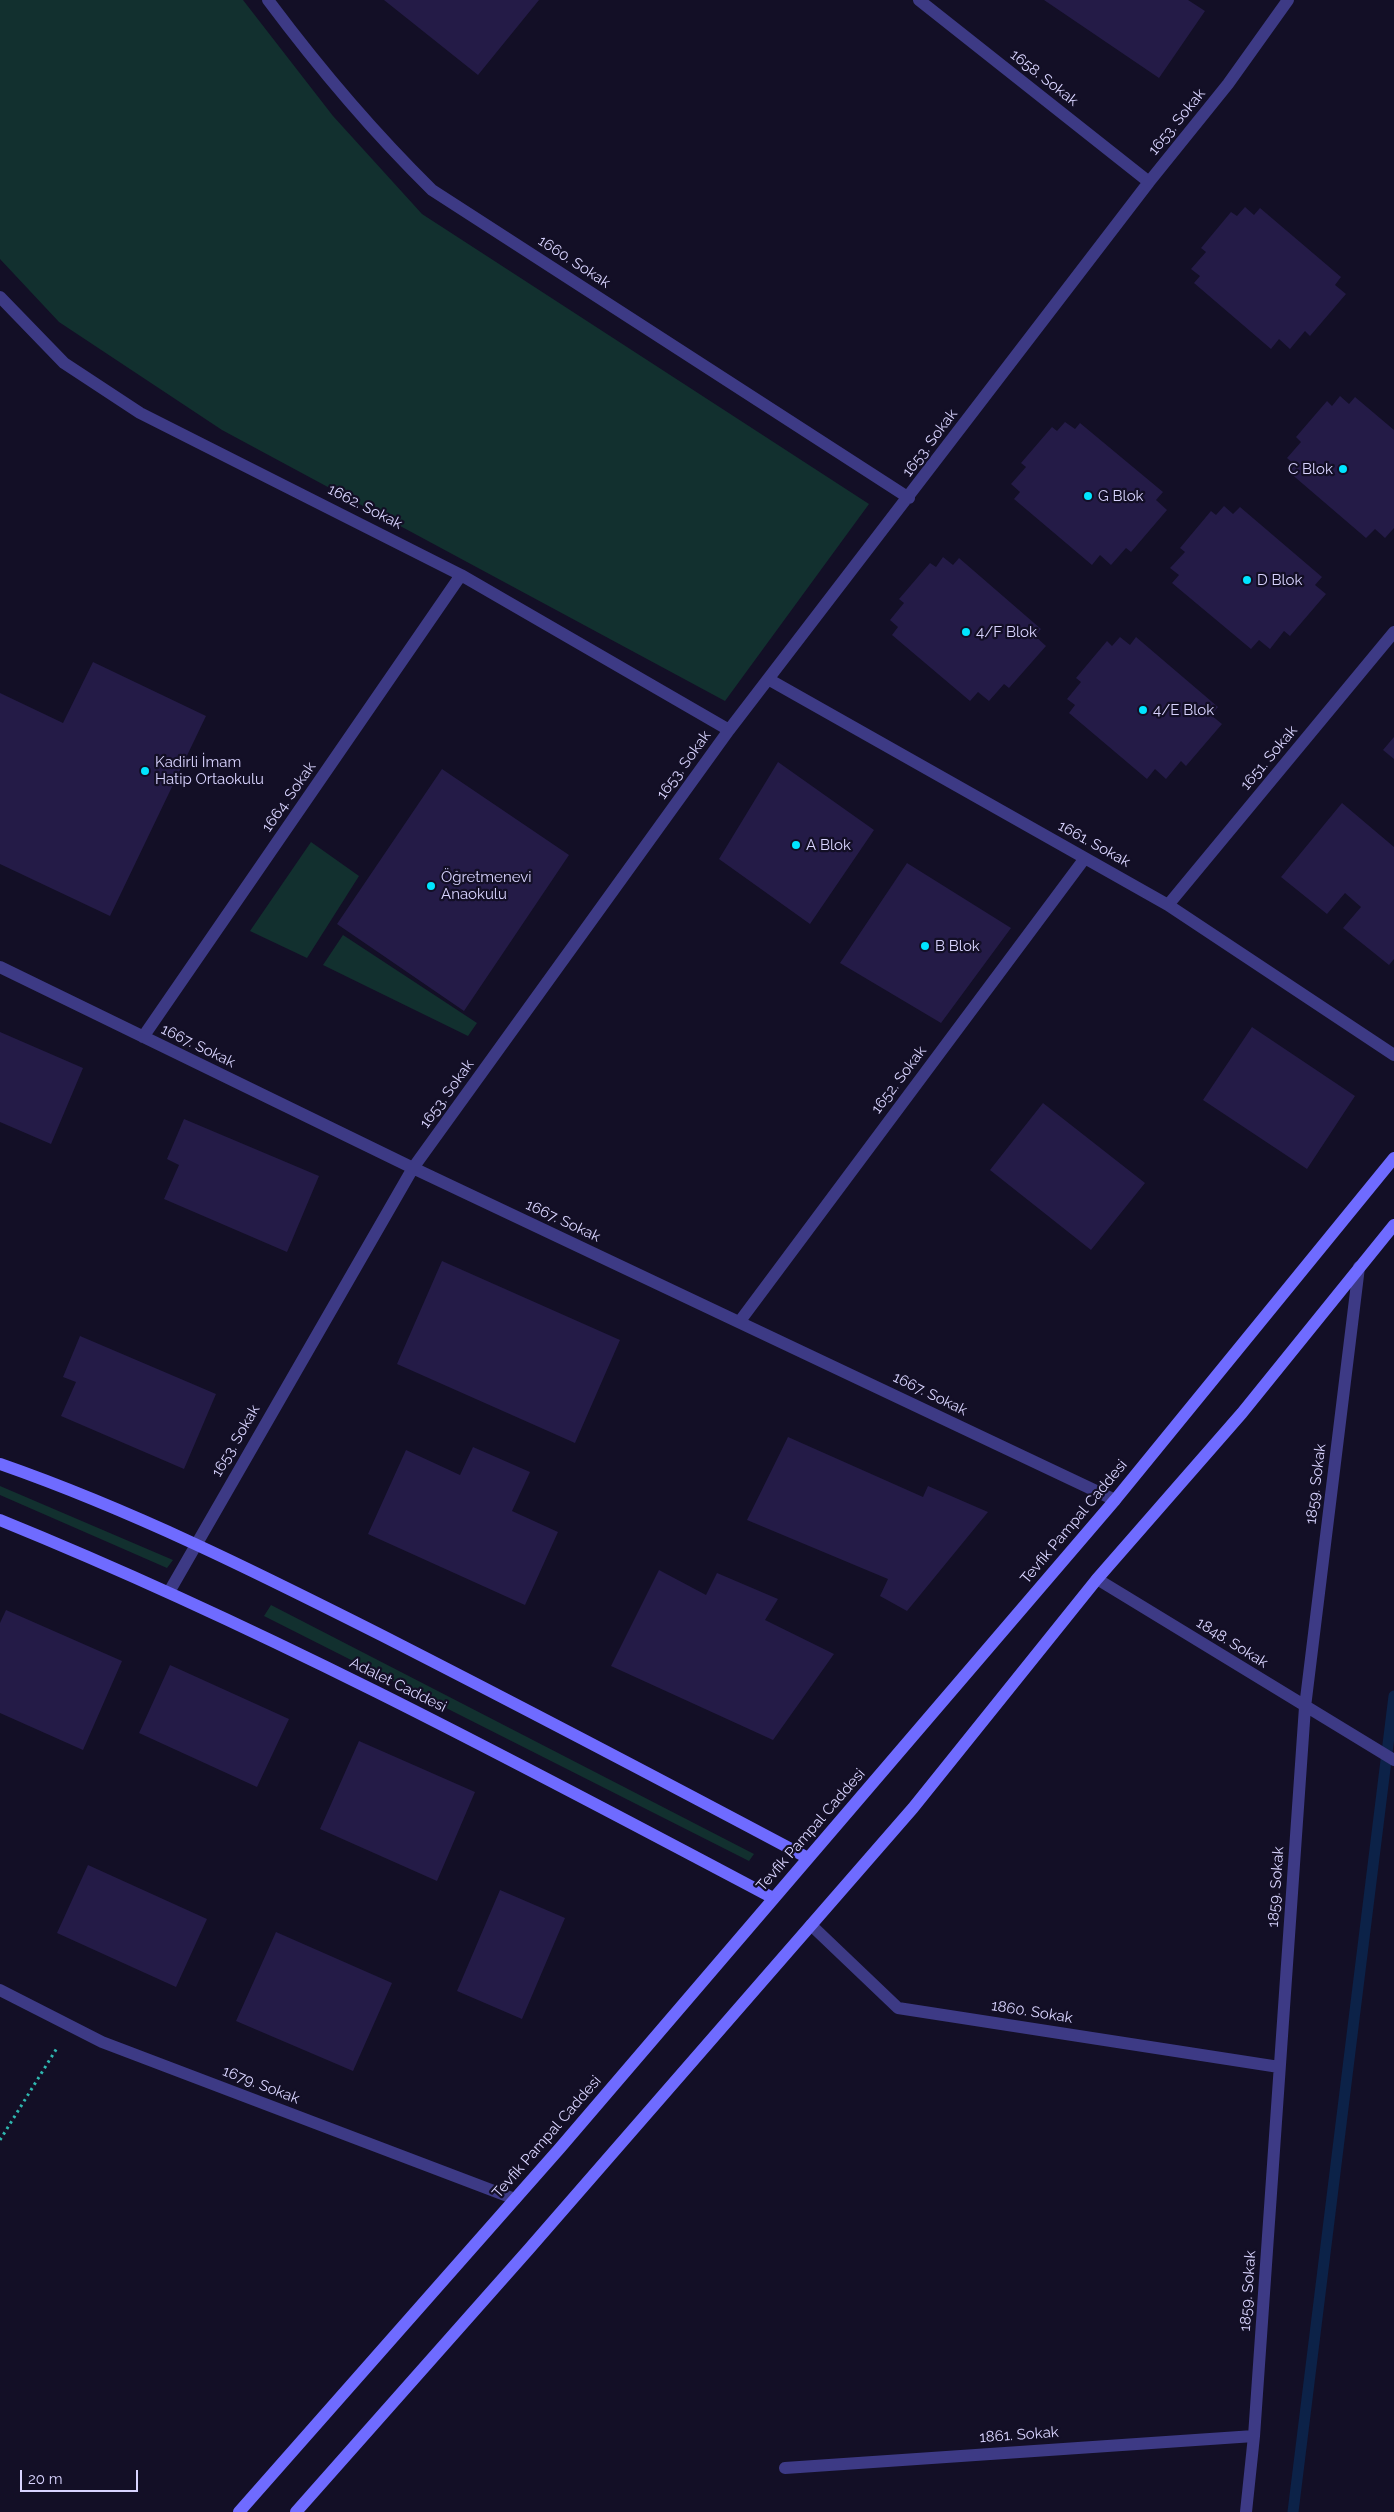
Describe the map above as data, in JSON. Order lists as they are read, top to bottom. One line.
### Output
{"streets":{"street":["1658. Sokak","1653. Sokak","1660. Sokak","1662. Sokak","1651. Sokak","1664. Sokak","1661. Sokak","1667. Sokak","1652. Sokak","1859. Sokak","Tevfik Pampal Caddesi","1848. Sokak","Adalet Caddesi","1860. Sokak","1679. Sokak","1861. Sokak"]},"crossings":[["1658. Sokak","1653. Sokak"],["1653. Sokak","1660. Sokak"],["1653. Sokak","1662. Sokak"],["1653. Sokak","1661. Sokak"],["1653. Sokak","1667. Sokak"],["1653. Sokak","Adalet Caddesi"],["1662. Sokak","1664. Sokak"],["1651. Sokak","1661. Sokak"],["1664. Sokak","1667. Sokak"],["1661. Sokak","1652. Sokak"],["1667. Sokak","1652. Sokak"],["1667. Sokak","Tevfik Pampal Caddesi"],["1859. Sokak","1848. Sokak"],["1859. Sokak","1860. Sokak"],["1859. Sokak","1861. Sokak"],["Tevfik Pampal Caddesi","Adalet Caddesi"],["Tevfik Pampal Caddesi","1679. Sokak"]],"places":["C Blok","G Blok","D Blok","4/F Blok","4/E Blok","Kadirli İmam Hatip Ortaokulu","A Blok","Öğretmenevi Anaokulu","B Blok"],"scale_bar":"20 m"}
